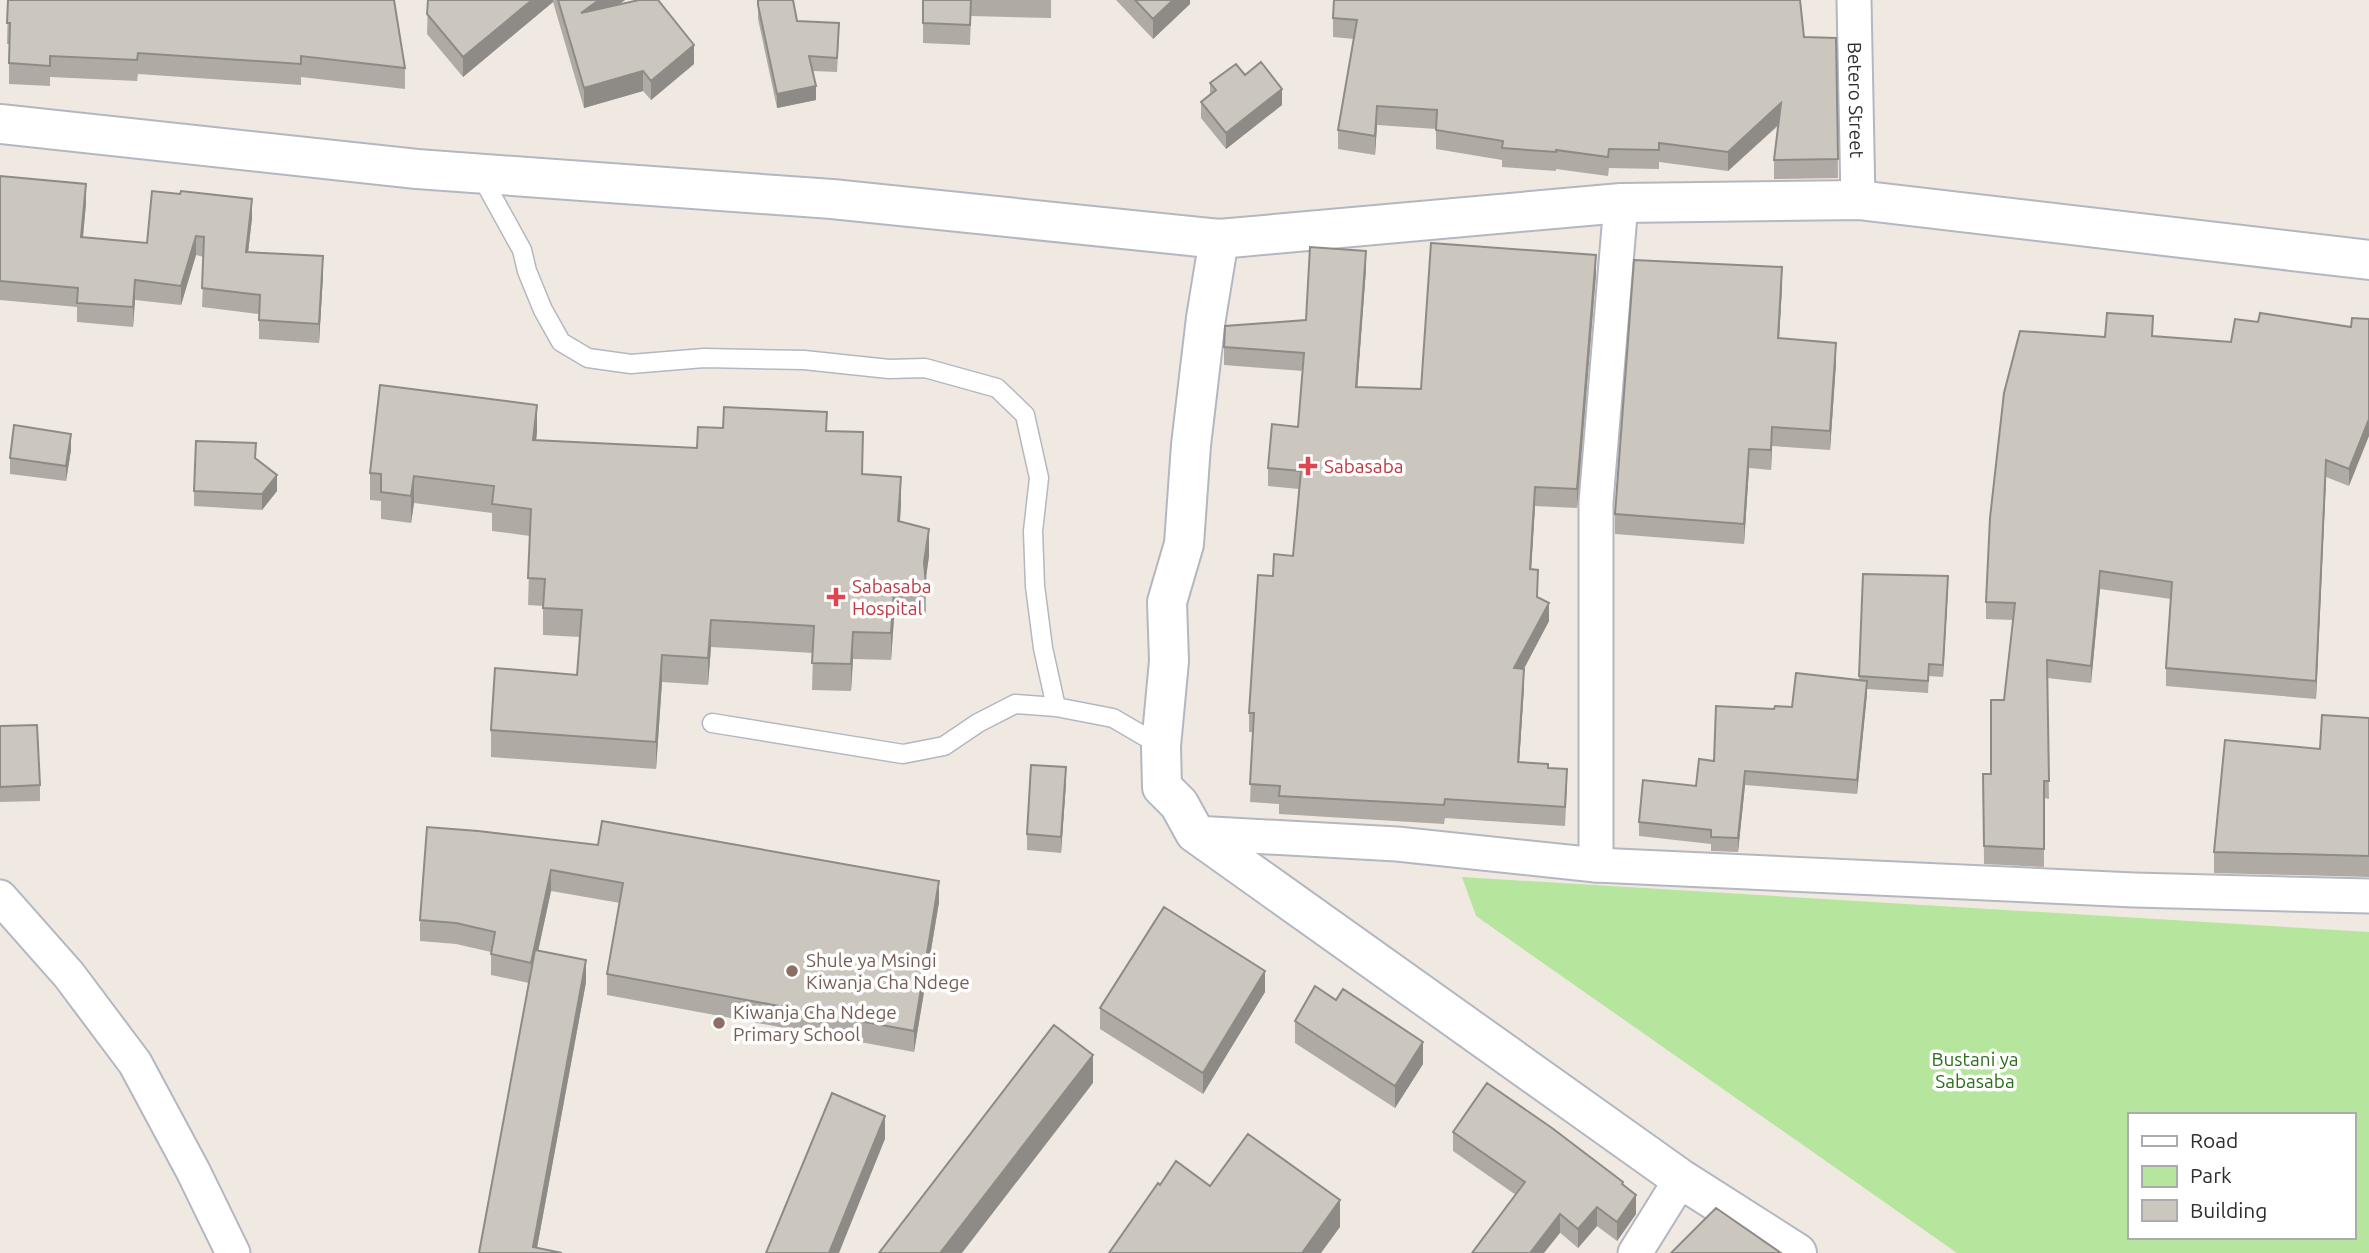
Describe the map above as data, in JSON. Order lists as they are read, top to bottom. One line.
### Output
{"streets":{"street":["Betero Street"]},"parks":["Bustani ya Sabasaba"],"places":{"health":["Sabasaba","Sabasaba Hospital"],"other":["Shule ya Msingi Kiwanja Cha Ndege","Kiwanja Cha Ndege Primary School"]},"legend":["Road","Park","Building"]}
